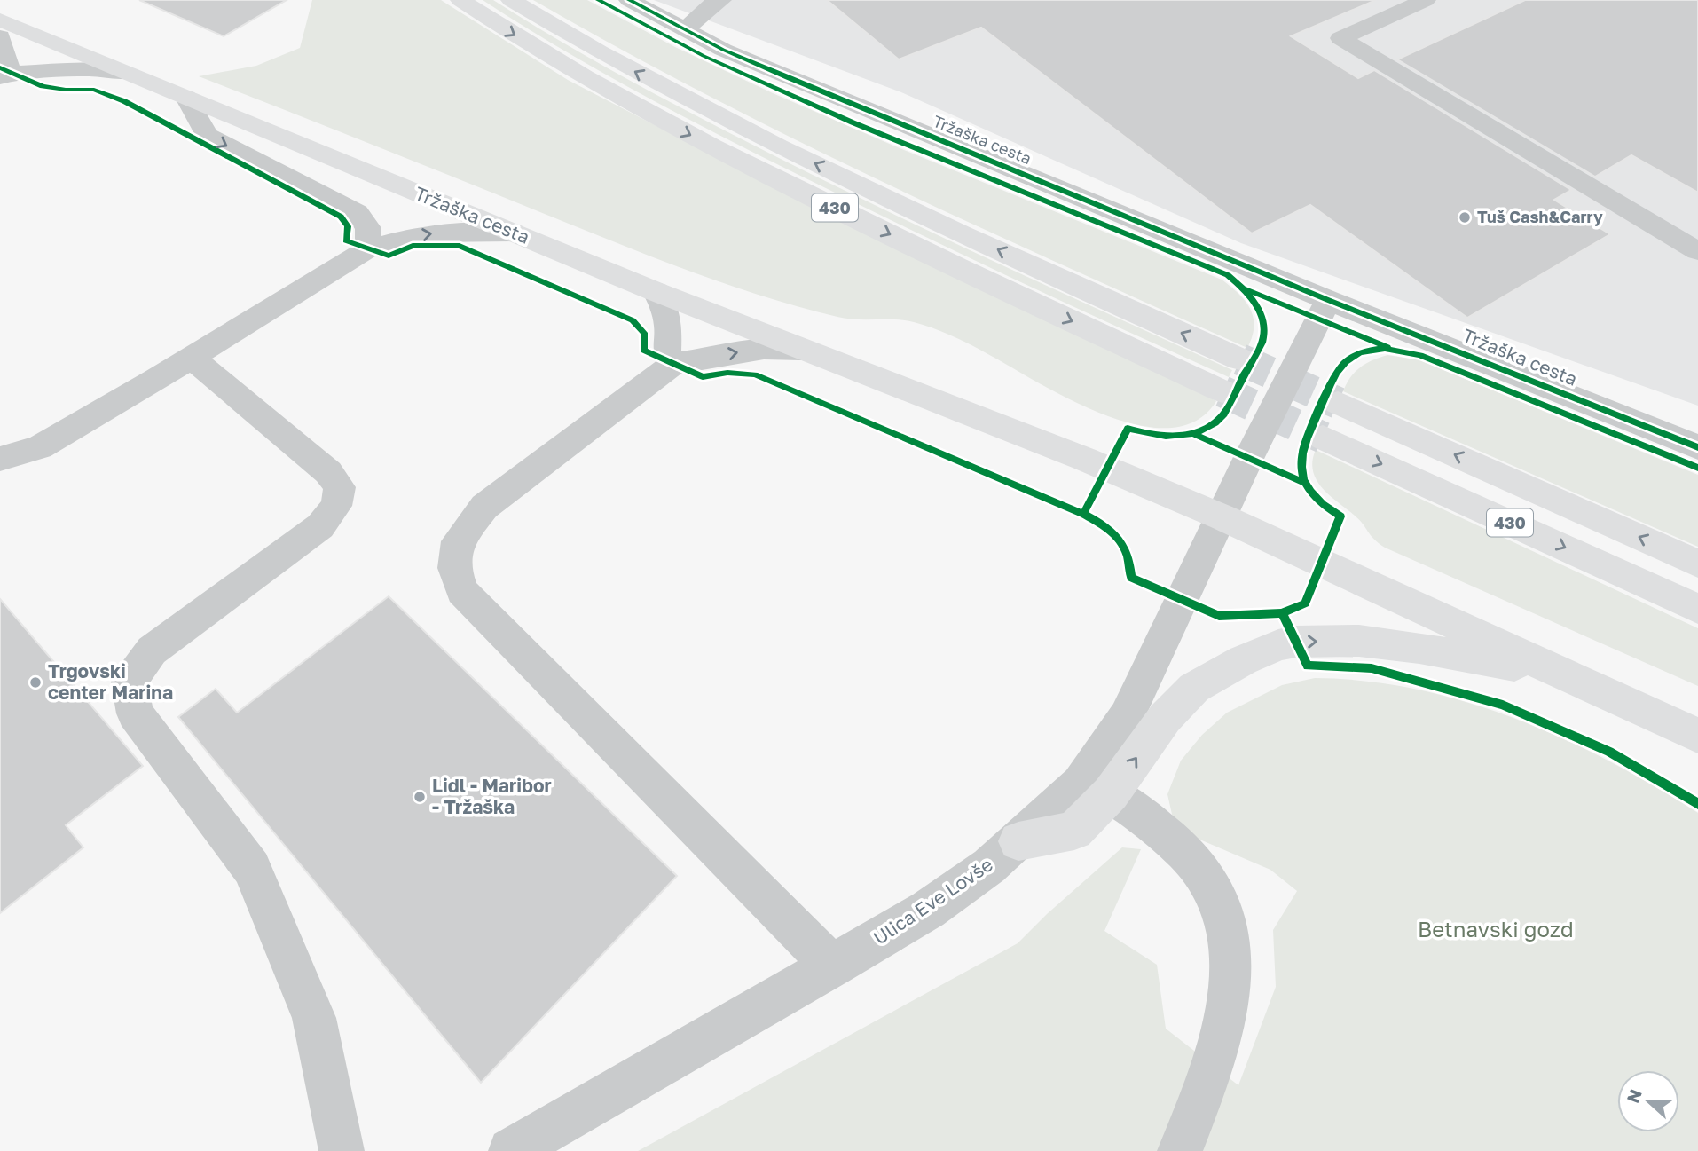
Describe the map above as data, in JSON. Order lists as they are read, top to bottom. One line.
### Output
{"streets":{"main road":["Tržaška cesta","430"],"street":["Ulica Eve Lovše"]},"crossings":[["Tržaška cesta","Ulica Eve Lovše"]],"parks":["Betnavski gozd"],"places":["Tuš Cash&Carry","Trgovski center Marina","Lidl - Maribor - Tržaška"],"north":"left"}
